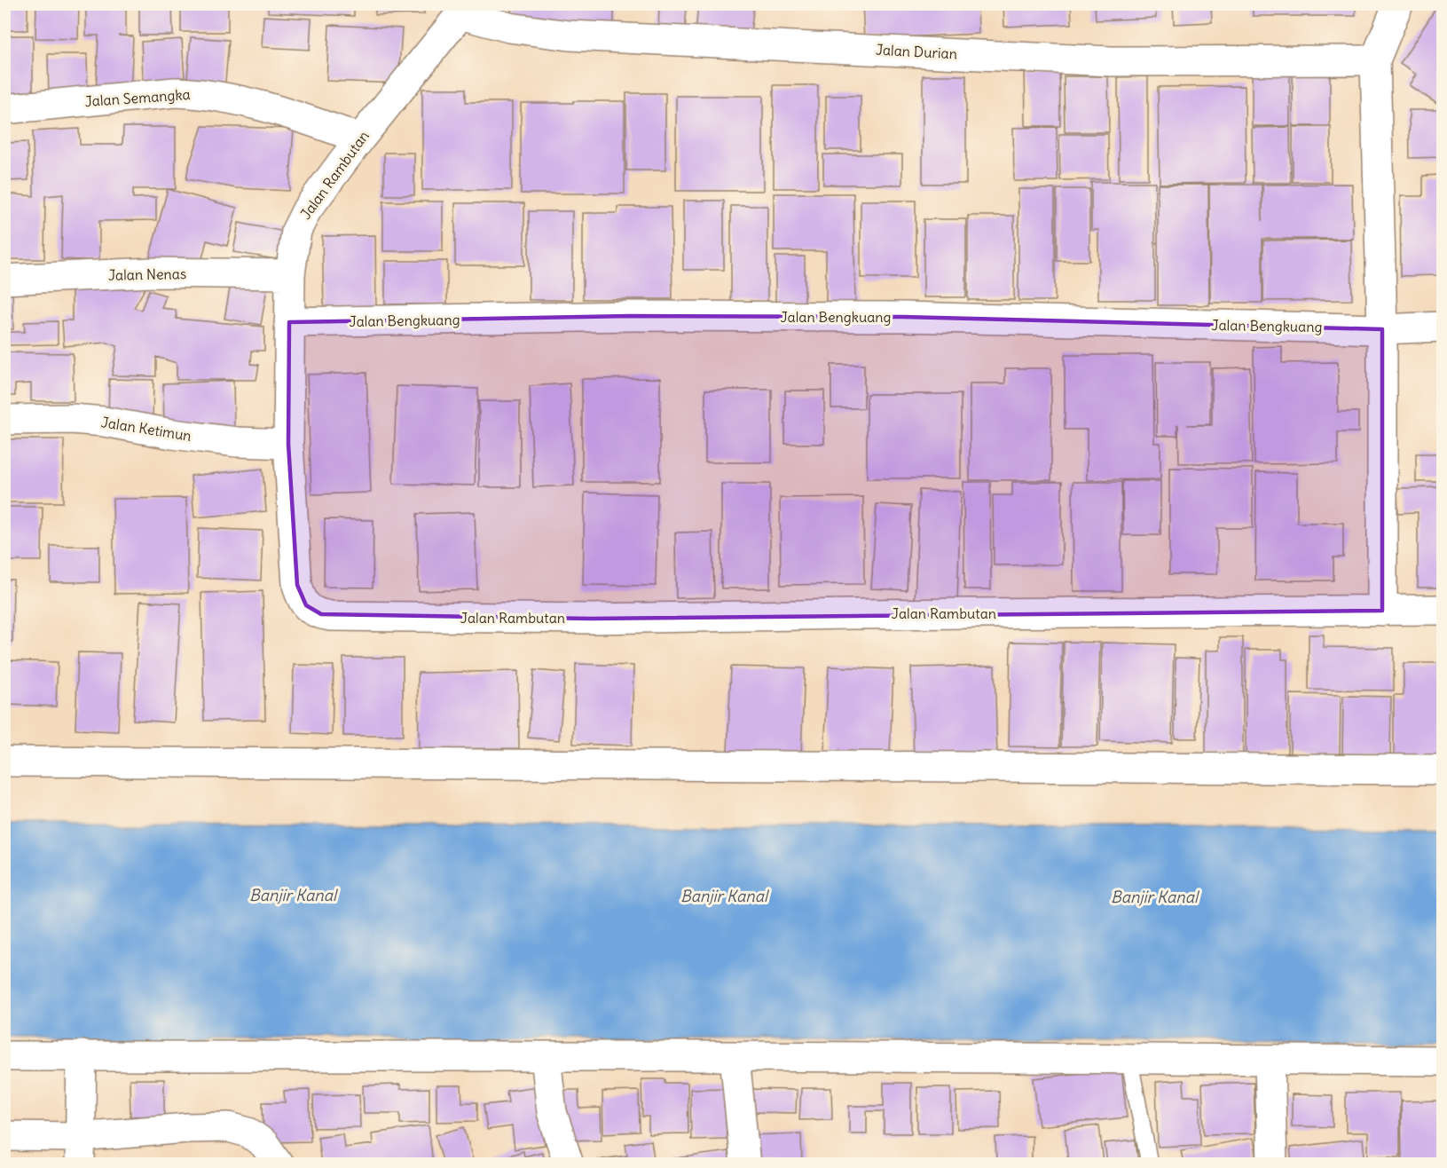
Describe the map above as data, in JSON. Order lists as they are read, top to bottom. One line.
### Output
{"streets":{"street":["Jalan Durian","Jalan Semangka","Jalan Rambutan","Jalan Nenas","Jalan Bengkuang","Jalan Ketimun"]},"crossings":[["Jalan Durian","Jalan Rambutan"],["Jalan Semangka","Jalan Rambutan"],["Jalan Rambutan","Jalan Nenas"],["Jalan Rambutan","Jalan Bengkuang"],["Jalan Rambutan","Jalan Ketimun"]],"water":["Banjir Kanal"]}
